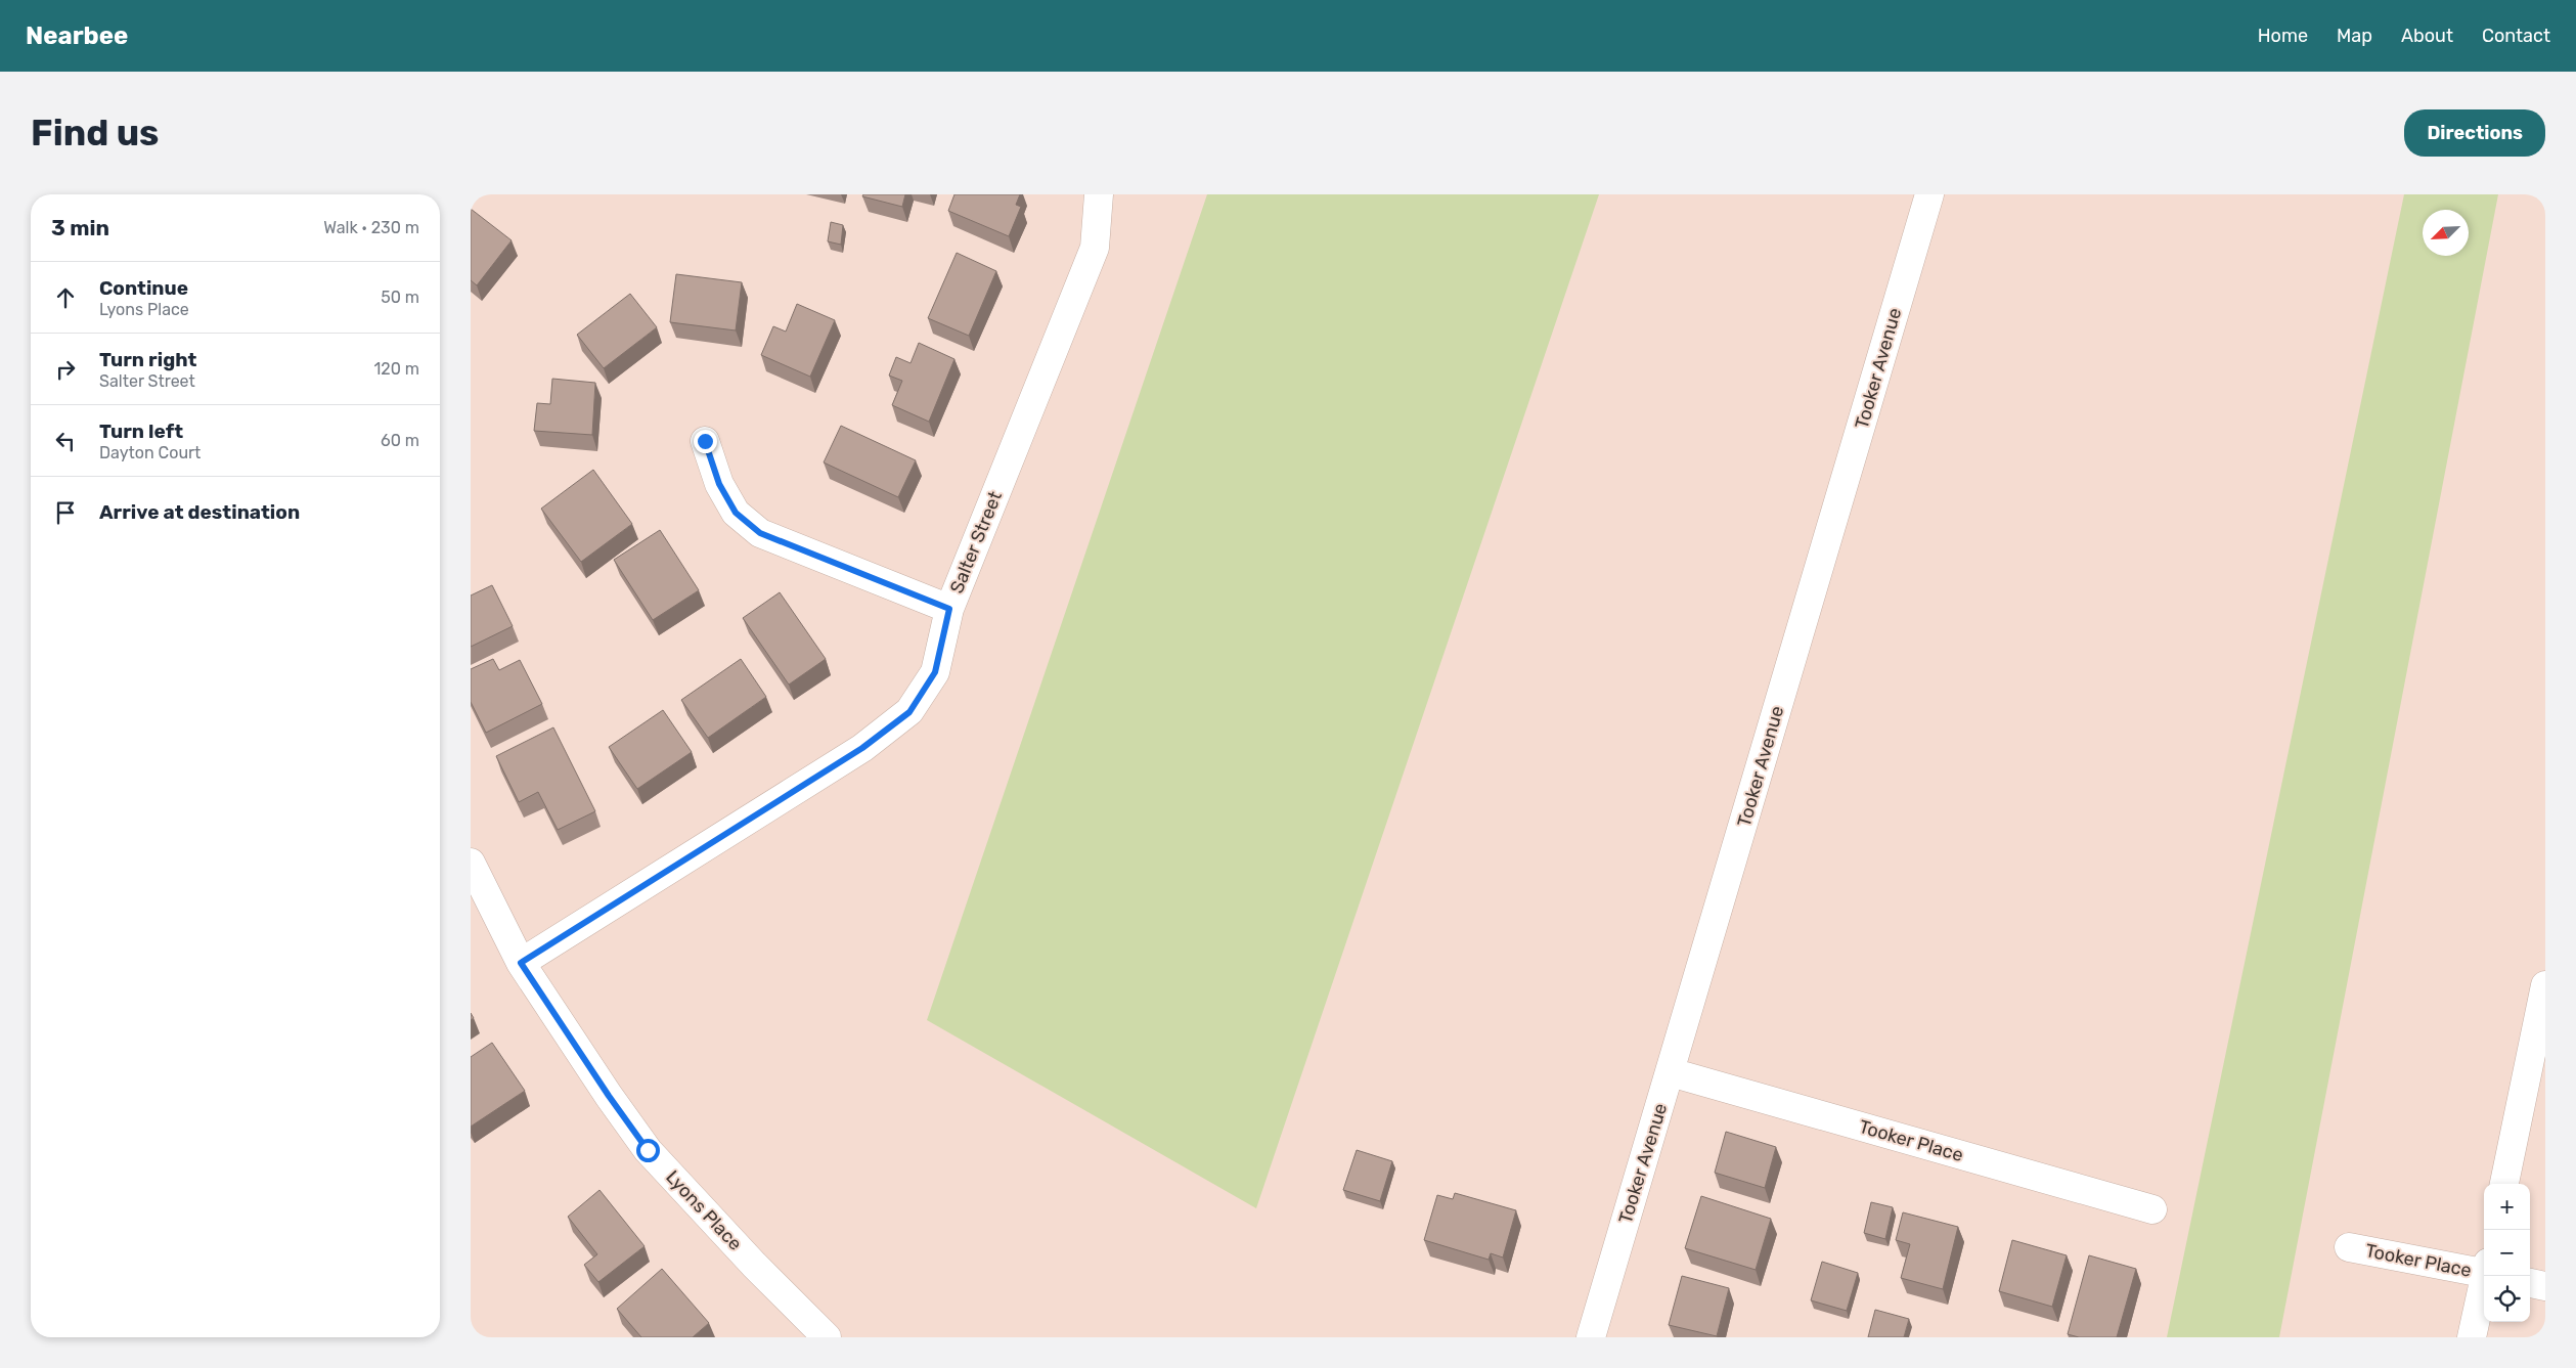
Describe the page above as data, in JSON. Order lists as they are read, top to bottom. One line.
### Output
{"streets":{"street":["Tooker Avenue","Salter Street","Tooker Place","Lyons Place"]},"crossings":[["Tooker Avenue","Tooker Place"],["Salter Street","Lyons Place"]],"north":"bottom left","page":{"header":"Nearbee","nav":["Home","Map","About","Contact"],"buttons":"Directions","title":"Find us","heading":["3 min","Walk · 230 m"],"list":[["Continue","Lyons Place","50 m"],["Turn right","Salter Street","120 m"],["Turn left","Dayton Court","60 m"],"Arrive at destination"],"map_buttons":["+","−"]}}
